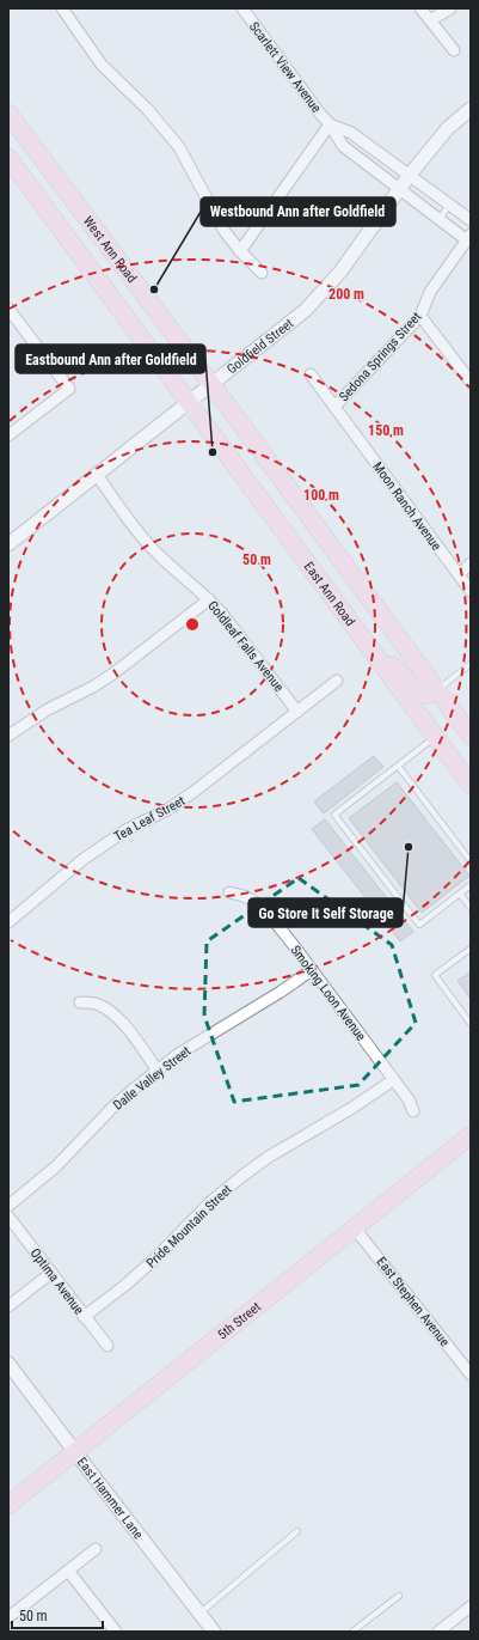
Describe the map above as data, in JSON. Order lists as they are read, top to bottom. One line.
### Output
{"streets":{"main road":["West Ann Road","East Ann Road","5th Street"],"street":["Scarlett View Avenue","Goldfield Street","Sedona Springs Street","Moon Ranch Avenue","Goldleaf Falls Avenue","Tea Leaf Street","Smoking Loon Avenue","Dalle Valley Street","Pride Mountain Street","Optima Avenue","East Stephen Avenue","East Hammer Lane"]},"crossings":[["Scarlett View Avenue","Goldfield Street"],["Scarlett View Avenue","Sedona Springs Street"],["West Ann Road","Goldfield Street"],["West Ann Road","East Ann Road"],["Goldfield Street","East Ann Road"],["Goldfield Street","Goldleaf Falls Avenue"],["Sedona Springs Street","Moon Ranch Avenue"],["Goldleaf Falls Avenue","Tea Leaf Street"],["Smoking Loon Avenue","Dalle Valley Street"],["Smoking Loon Avenue","Pride Mountain Street"],["Pride Mountain Street","Optima Avenue"],["East Stephen Avenue","5th Street"],["5th Street","East Hammer Lane"]],"places":["Westbound Ann after Goldfield","Eastbound Ann after Goldfield","Go Store It Self Storage"],"scale_bar":"50 m","rings":["200 m","150 m","100 m","50 m"]}
